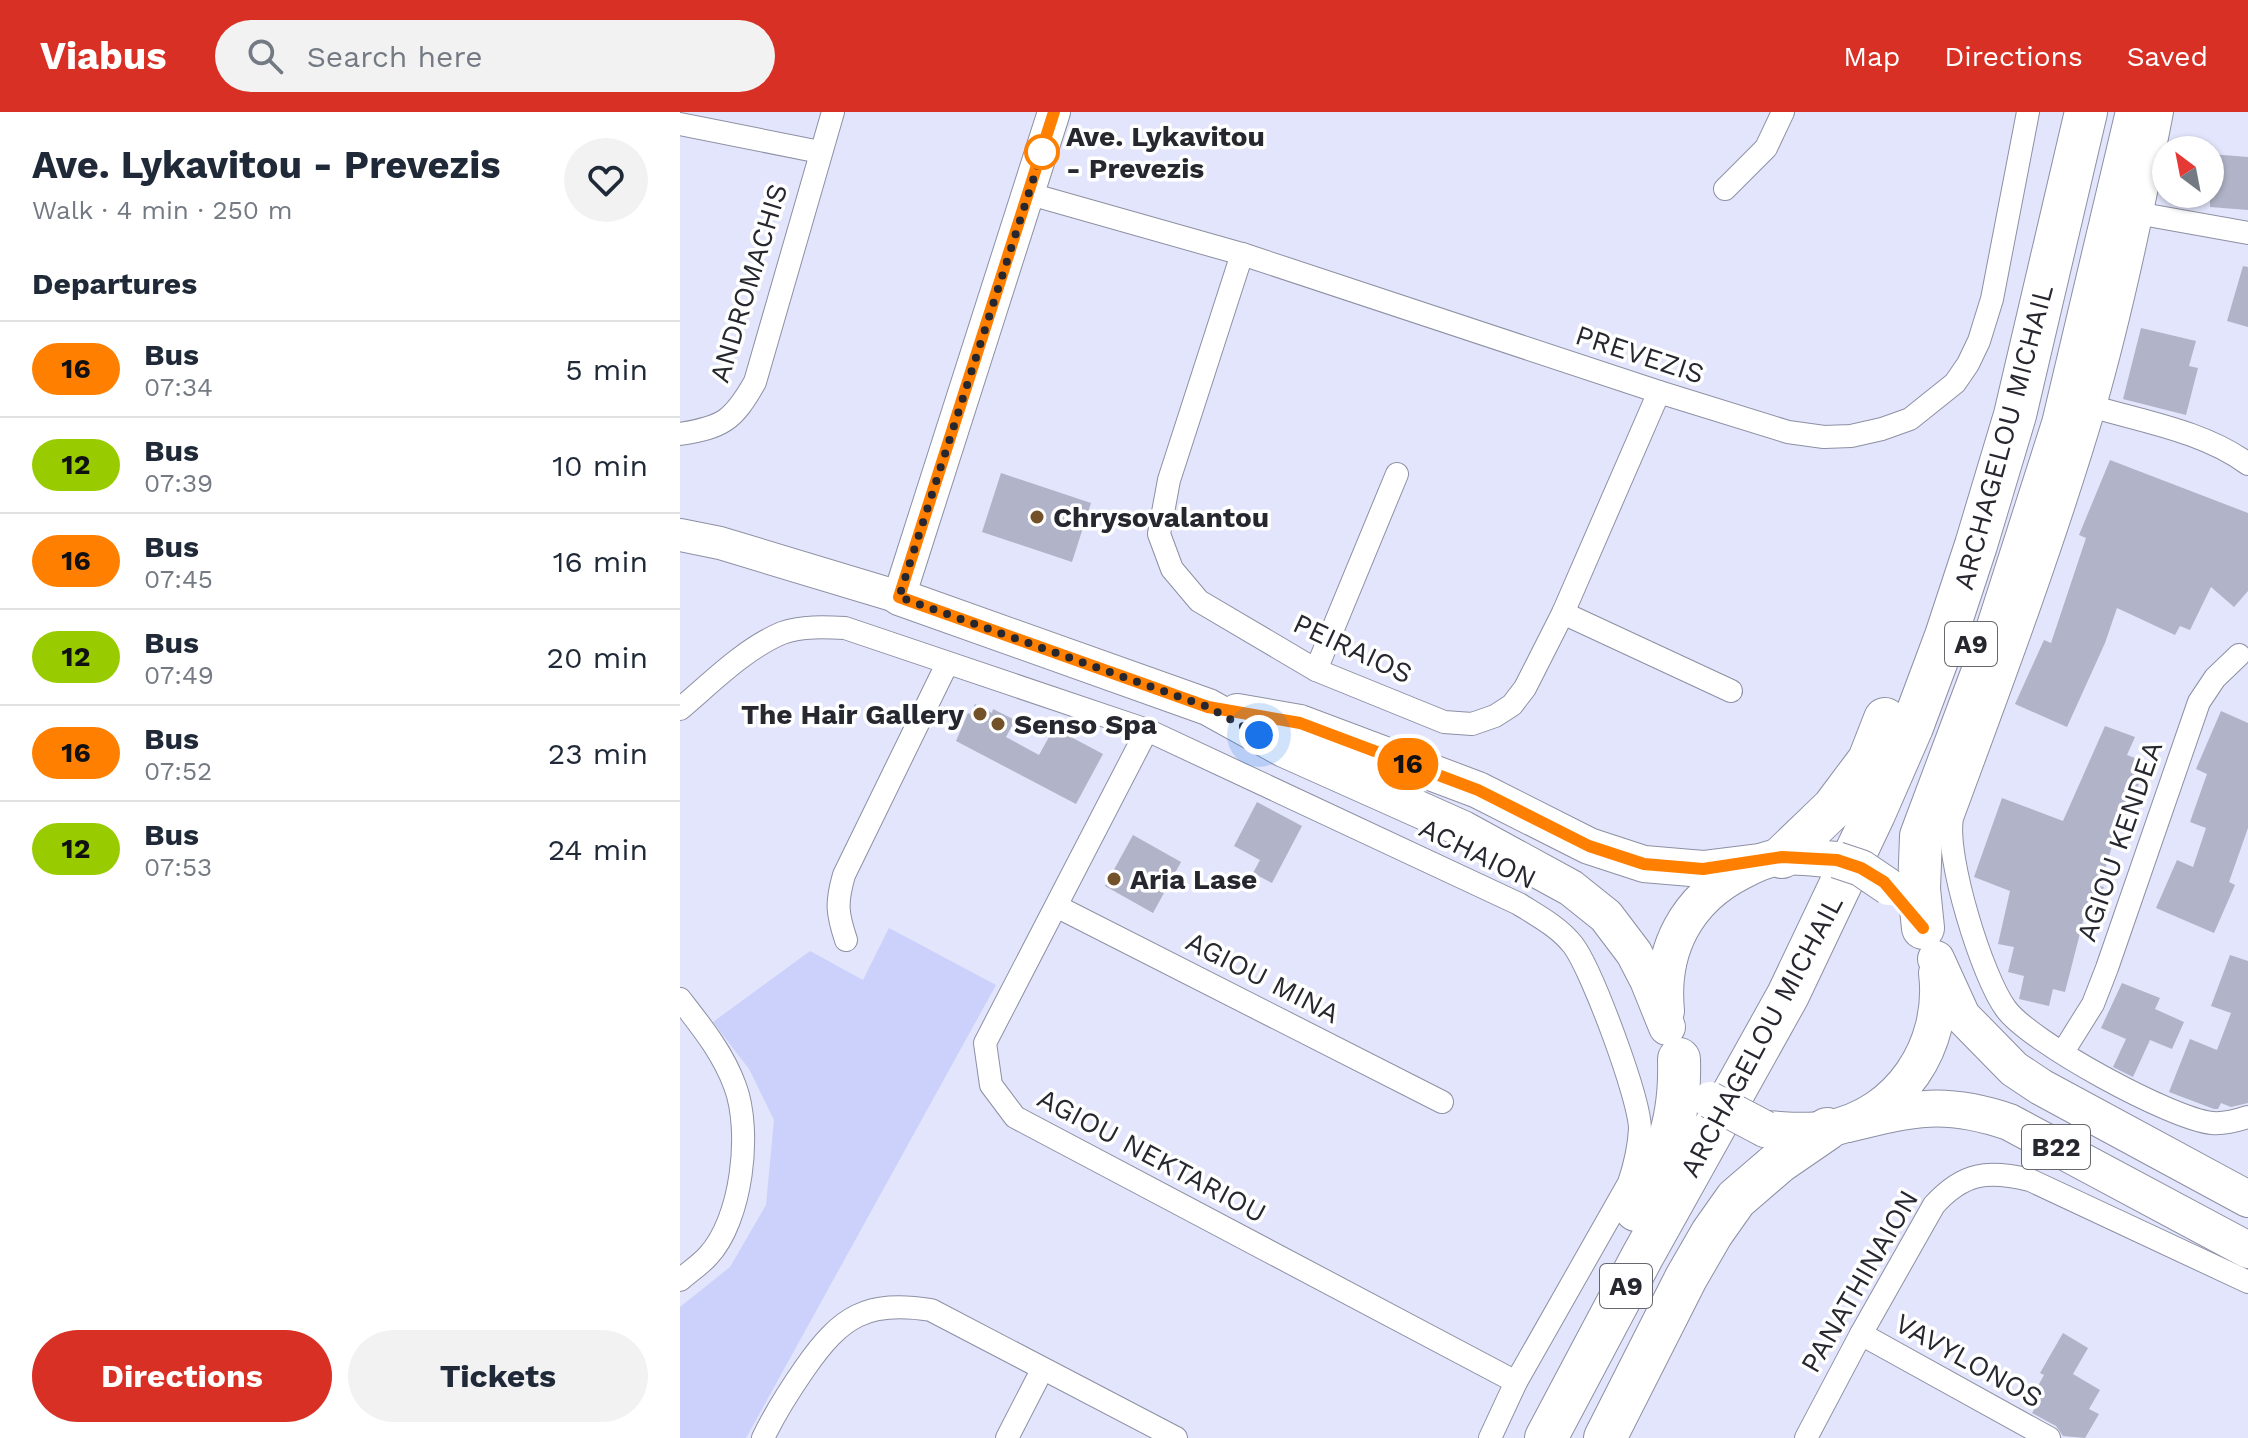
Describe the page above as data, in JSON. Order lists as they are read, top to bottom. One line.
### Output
{"streets":{"highway":["ARCHAGELOU MICHAIL","A9"],"main road":["B22"],"street":["ANDROMACHIS","PREVEZIS","PEIRAIOS","AGIOU KENDEA","ACHAION","AGIOU MINA","AGIOU NEKTARIOU","PANATHINAION","VAVYLONOS"]},"crossings":[["PREVEZIS","PEIRAIOS"],["ACHAION","AGIOU NEKTARIOU"],["AGIOU MINA","AGIOU NEKTARIOU"],["PANATHINAION","VAVYLONOS"]],"places":["Ave. Lykavitou - Prevezis","Chrysovalantou","The Hair Gallery","Senso Spa","Aria Lase"],"lines":["bus line 16"],"north":"top left","page":{"header":"Viabus","search":"Search here","nav":["Map","Directions","Saved"],"heading":[["Ave. Lykavitou - Prevezis","Walk · 4 min · 250 m"],"Departures"],"on_map":"16","list":[{"mark":"16","name":"Bus","note":"07:34","value":"5 min"},{"mark":"12","name":"Bus","note":"07:39","value":"10 min"},{"mark":"16","name":"Bus","note":"07:45","value":"16 min"},{"mark":"12","name":"Bus","note":"07:49","value":"20 min"},{"mark":"16","name":"Bus","note":"07:52","value":"23 min"},{"mark":"12","name":"Bus","note":"07:53","value":"24 min"}],"buttons":["Directions","Tickets"]}}
